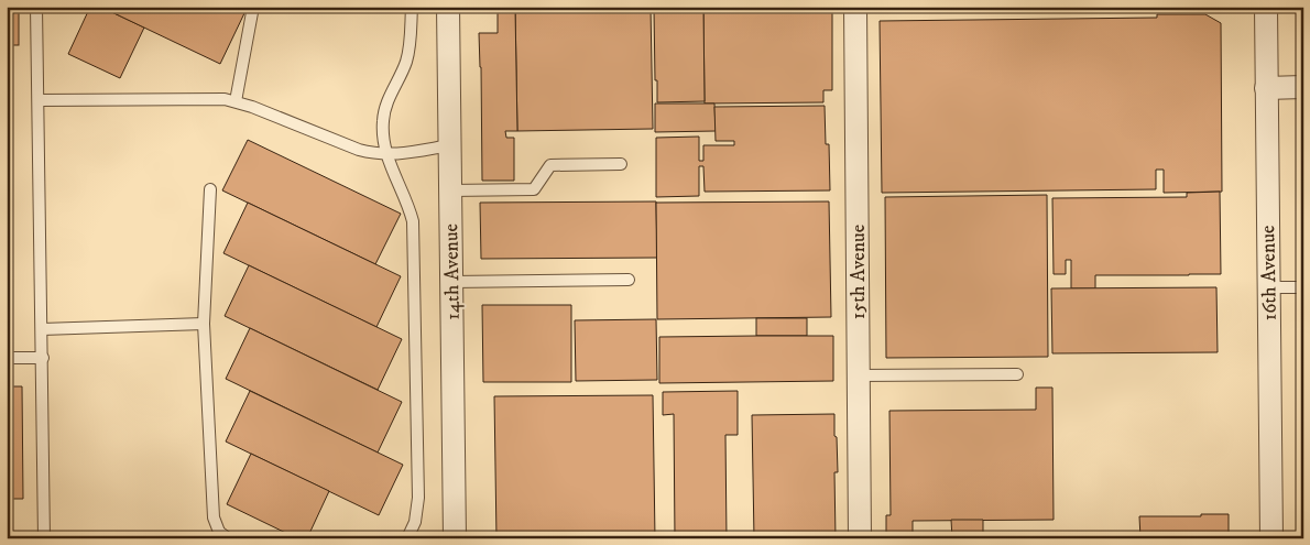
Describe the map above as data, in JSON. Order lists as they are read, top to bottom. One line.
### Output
{"streets":{"street":["14th Avenue","15th Avenue","16th Avenue"]}}
